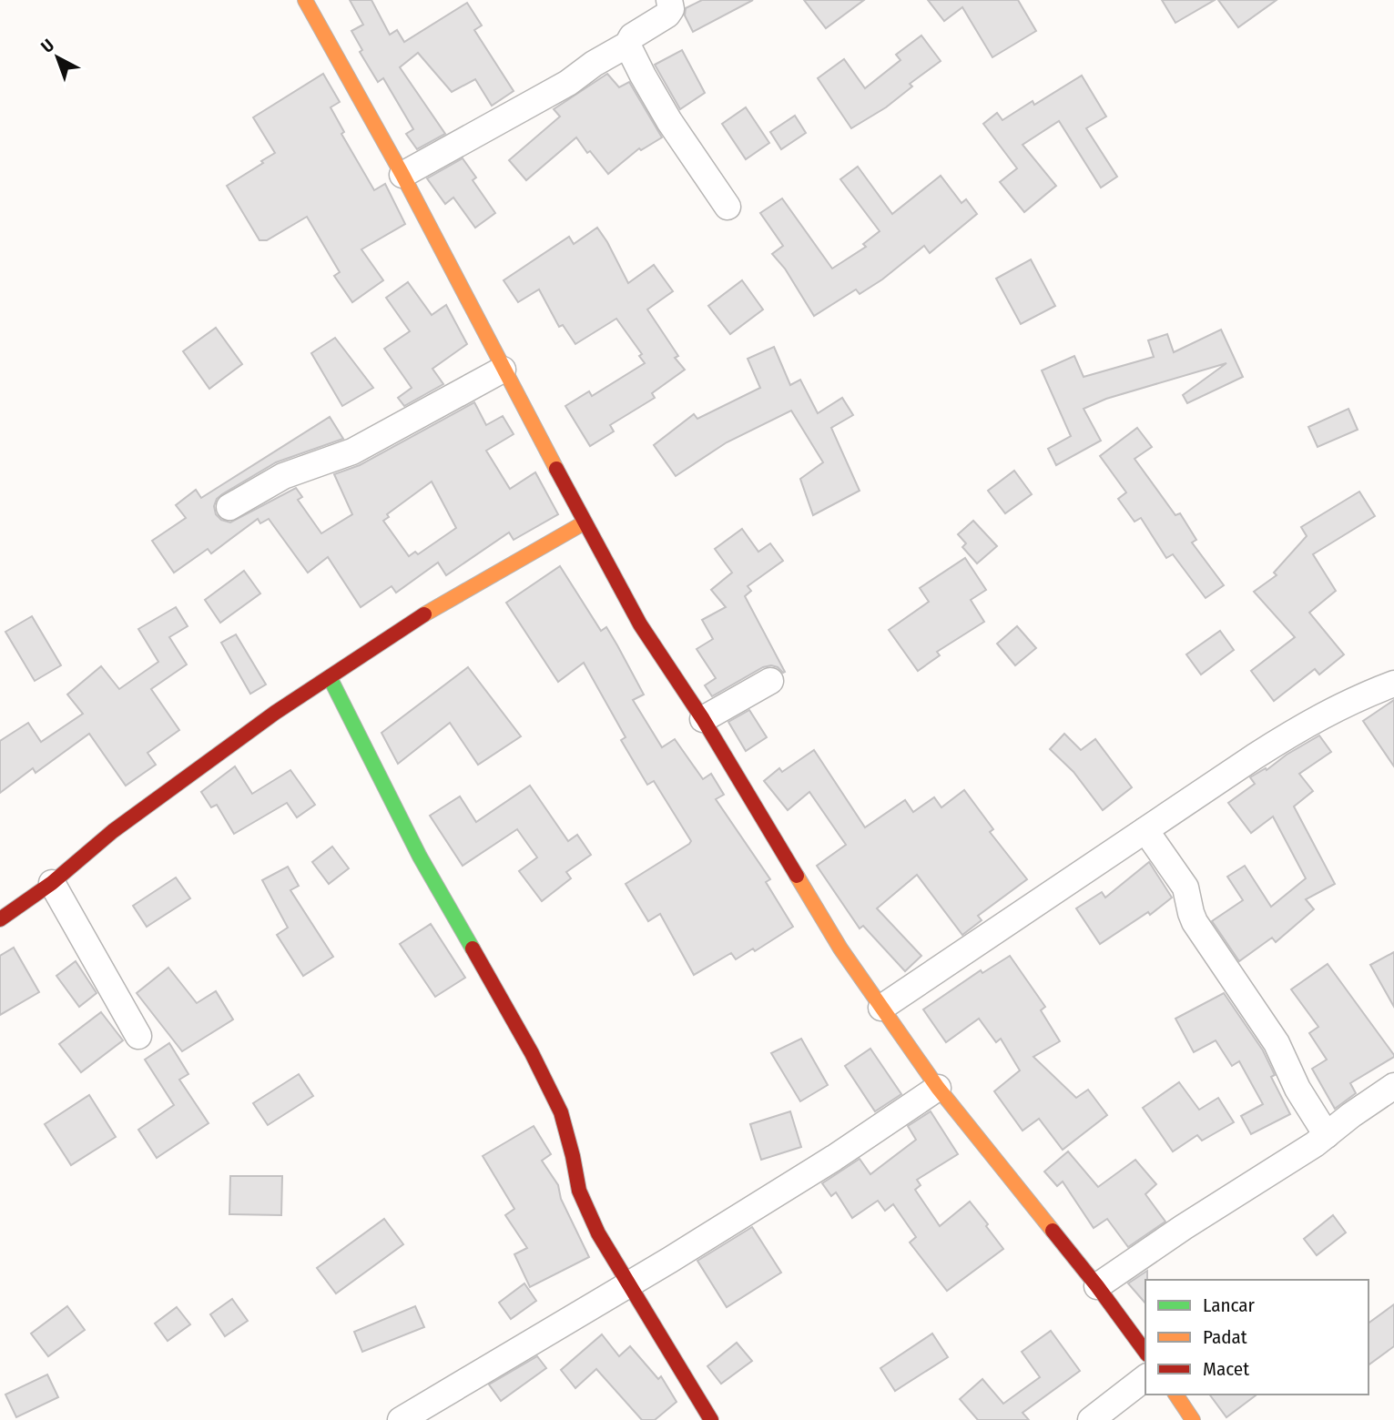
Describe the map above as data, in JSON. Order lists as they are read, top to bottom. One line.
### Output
{"legend":["Lancar","Padat","Macet"],"north":"top left"}
